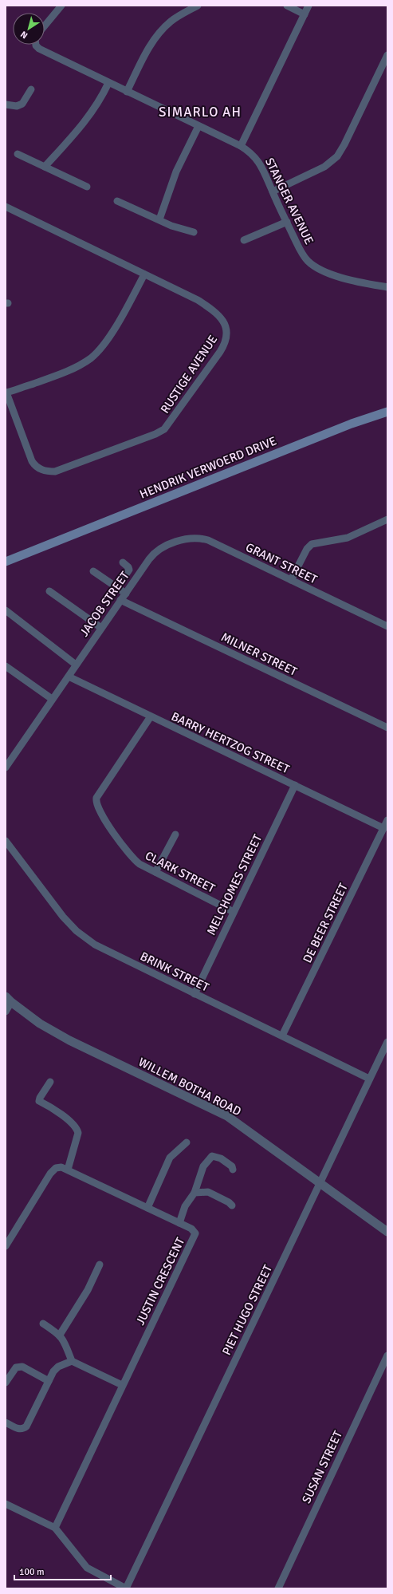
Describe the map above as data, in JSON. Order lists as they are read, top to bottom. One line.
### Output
{"streets":{"main road":["HENDRIK VERWOERD DRIVE"],"street":["STANGER AVENUE","RUSTIGE AVENUE","GRANT STREET","JACOB STREET","MILNER STREET","BARRY HERTZOG STREET","CLARK STREET","MELCHOMES STREET","DE BEER STREET","BRINK STREET","WILLEM BOTHA ROAD","JUSTIN CRESCENT","PIET HUGO STREET","SUSAN STREET"]},"crossings":[["GRANT STREET","JACOB STREET"],["JACOB STREET","MILNER STREET"],["JACOB STREET","BARRY HERTZOG STREET"],["BARRY HERTZOG STREET","CLARK STREET"],["BARRY HERTZOG STREET","MELCHOMES STREET"],["BARRY HERTZOG STREET","DE BEER STREET"],["CLARK STREET","MELCHOMES STREET"],["MELCHOMES STREET","BRINK STREET"],["DE BEER STREET","BRINK STREET"],["BRINK STREET","PIET HUGO STREET"],["WILLEM BOTHA ROAD","PIET HUGO STREET"]],"districts":["SIMARLO AH"],"scale_bar":"100 m","north":"bottom left"}
